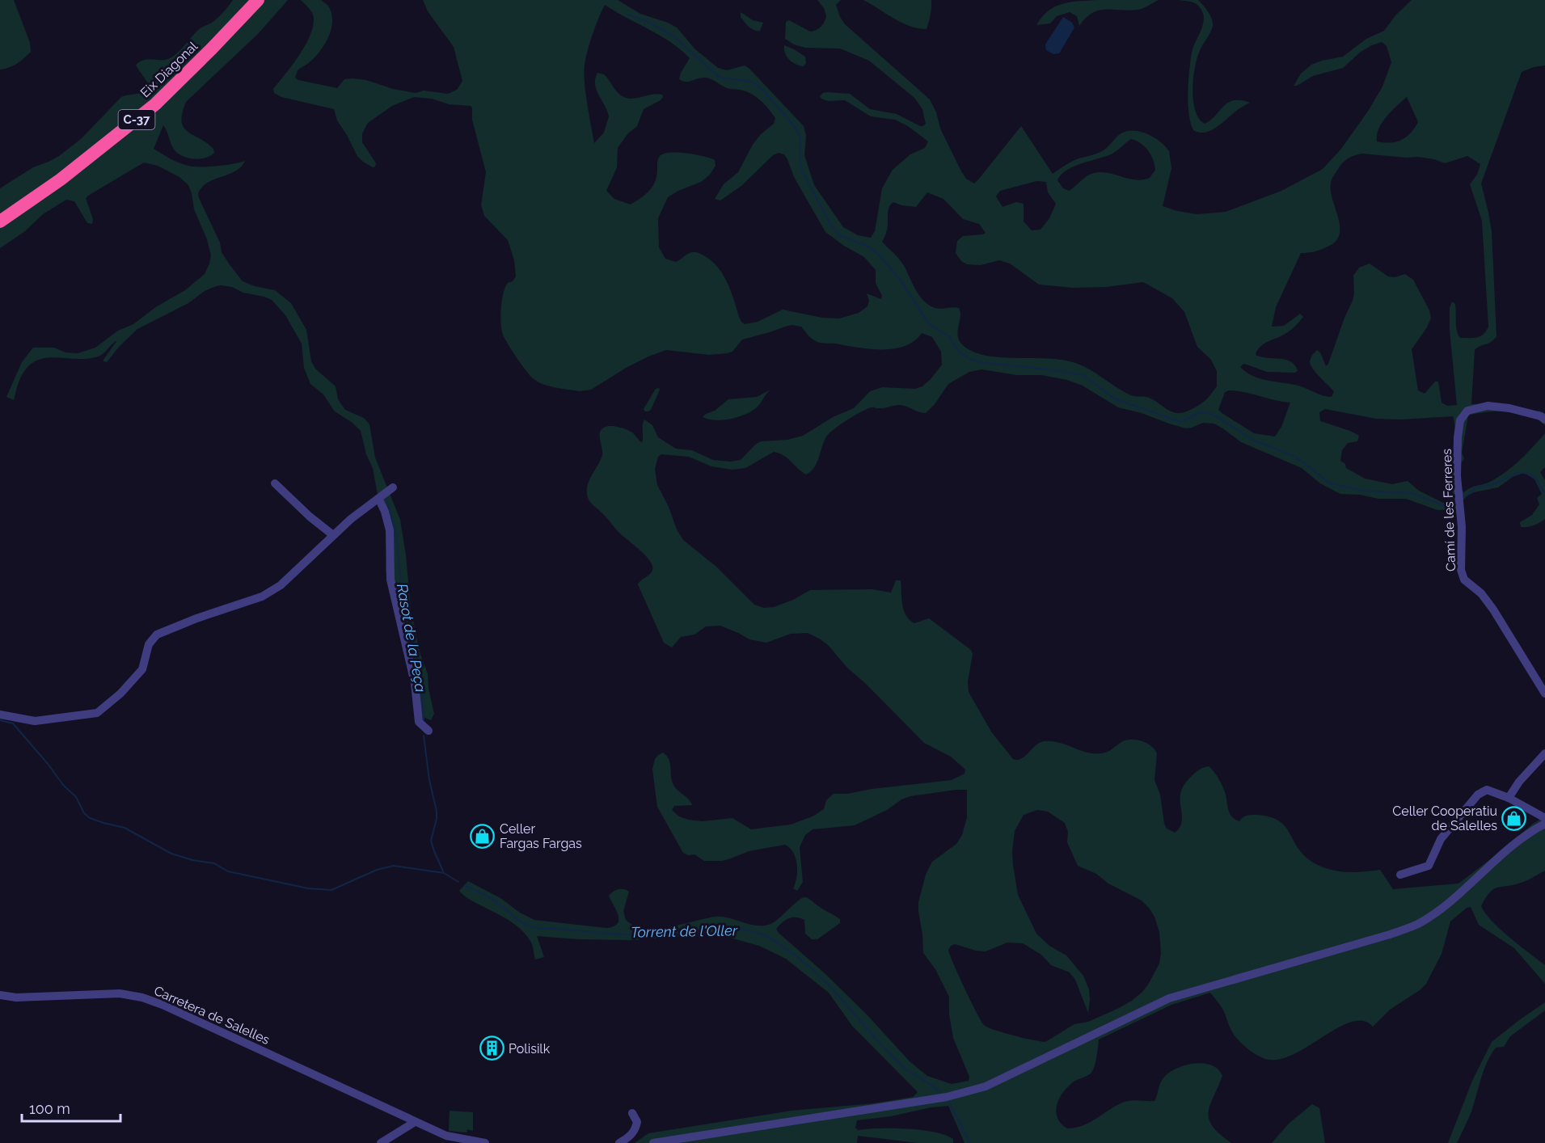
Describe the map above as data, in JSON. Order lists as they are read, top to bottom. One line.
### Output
{"streets":{"highway":["Eix Diagonal","C-37"],"street":["Camí de les Ferreres","Carretera de Salelles"]},"water":["Rasot de la Peça","Torrent de l'Oller"],"places":{"shop":["Celler Cooperatiu de Salelles","Celler Fargas Fargas"],"building":["Polisilk"]},"scale_bar":"100 m"}
